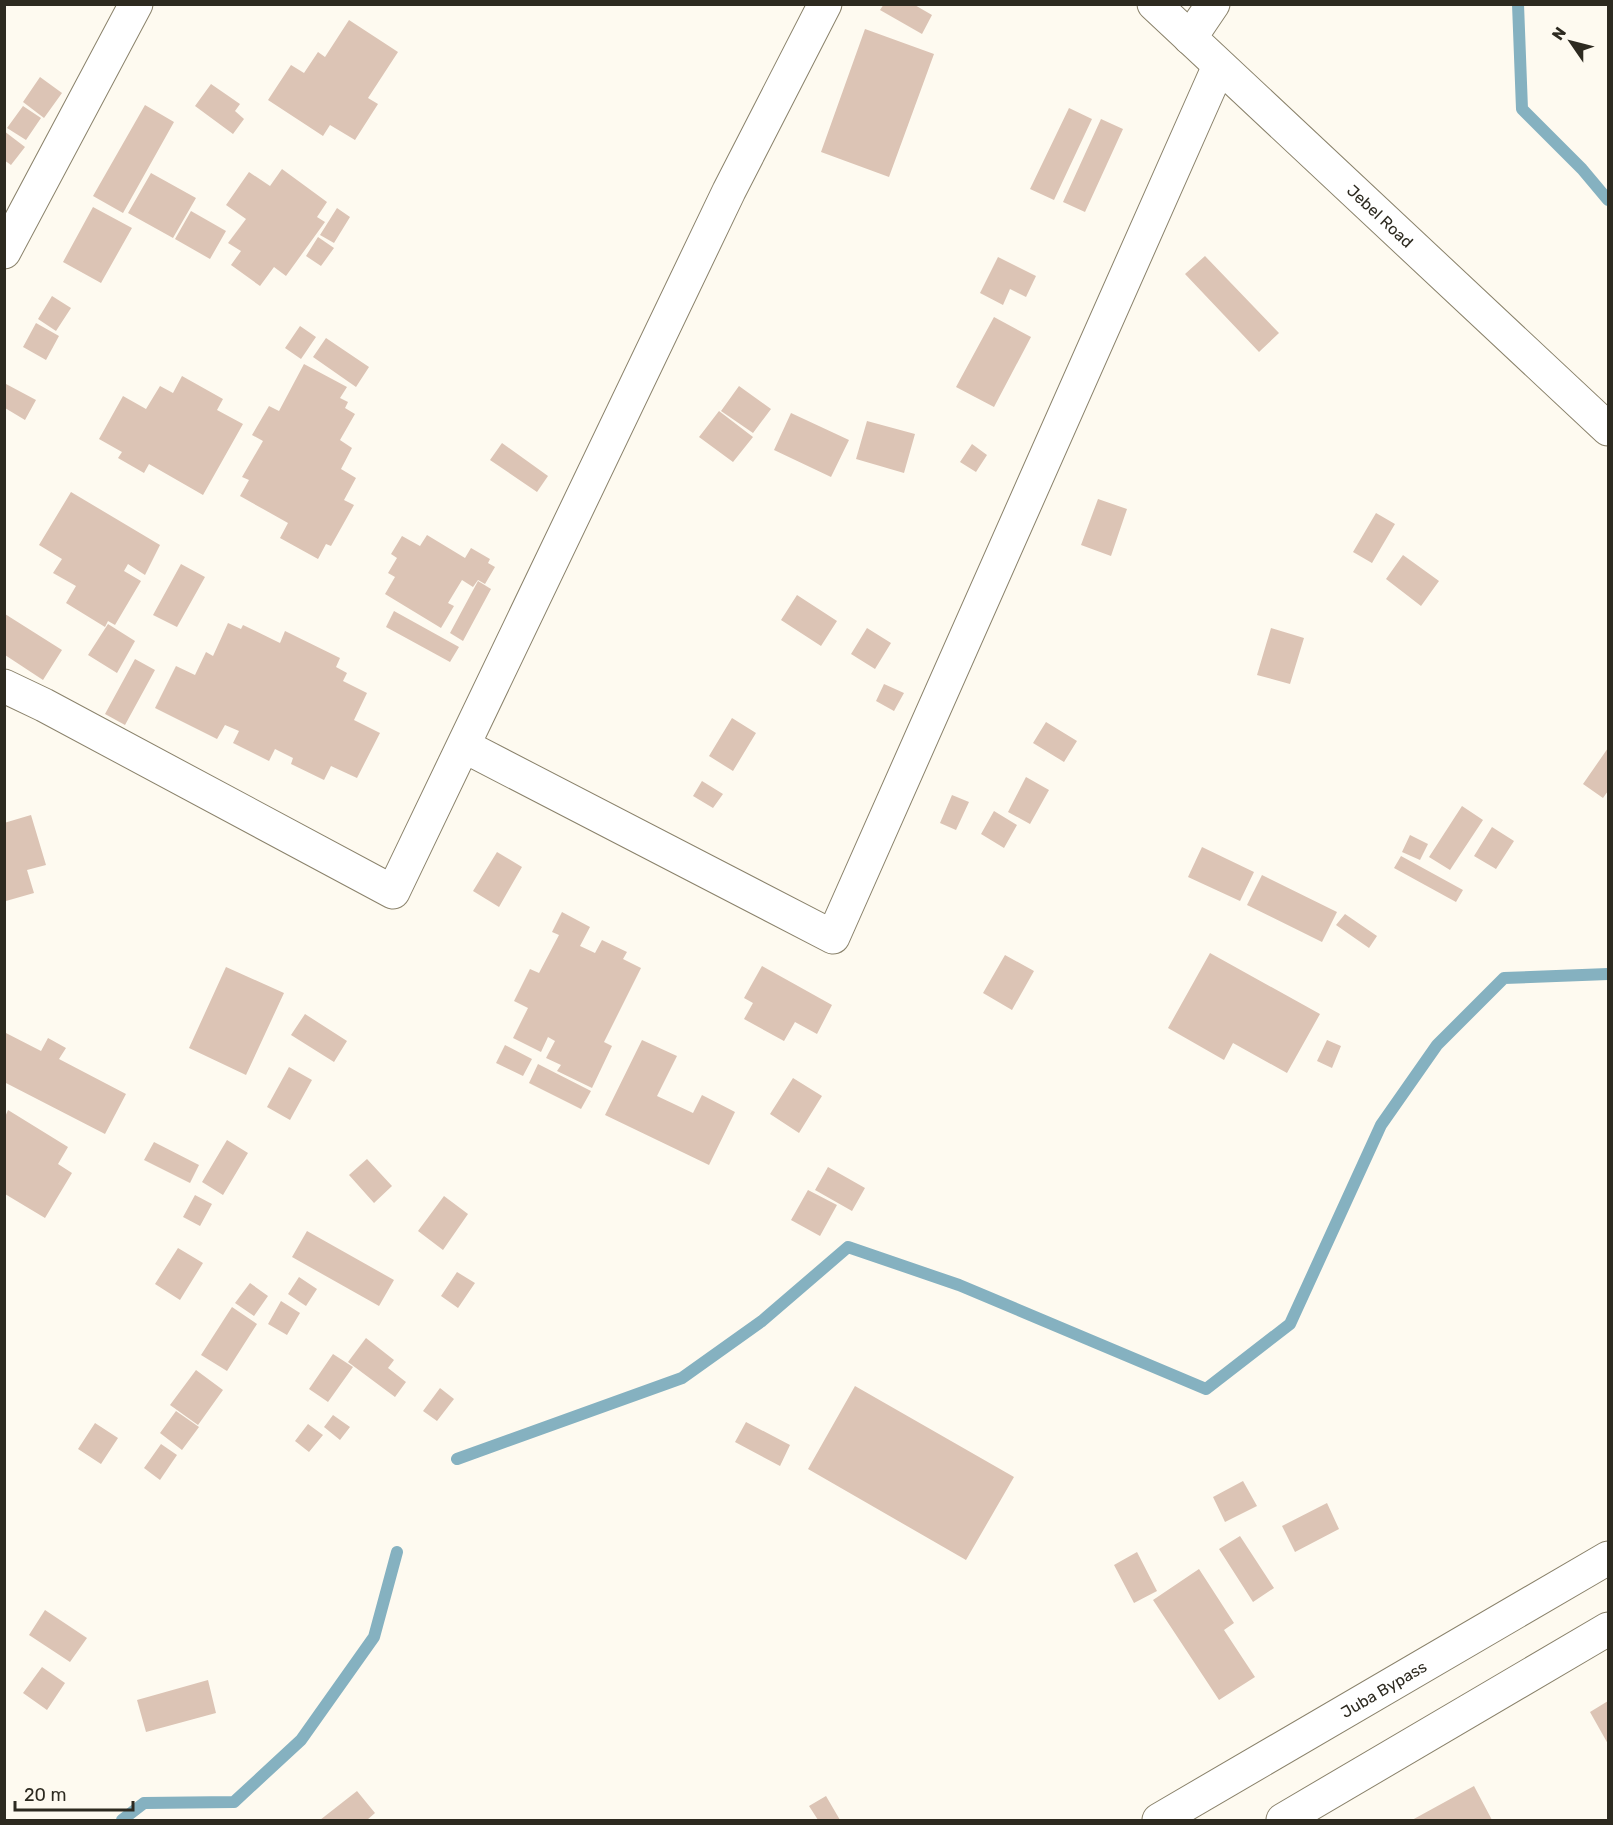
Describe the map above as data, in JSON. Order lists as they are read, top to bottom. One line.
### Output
{"streets":{"street":["Jebel Road","Juba Bypass"]},"scale_bar":"20 m","north":"top left"}
